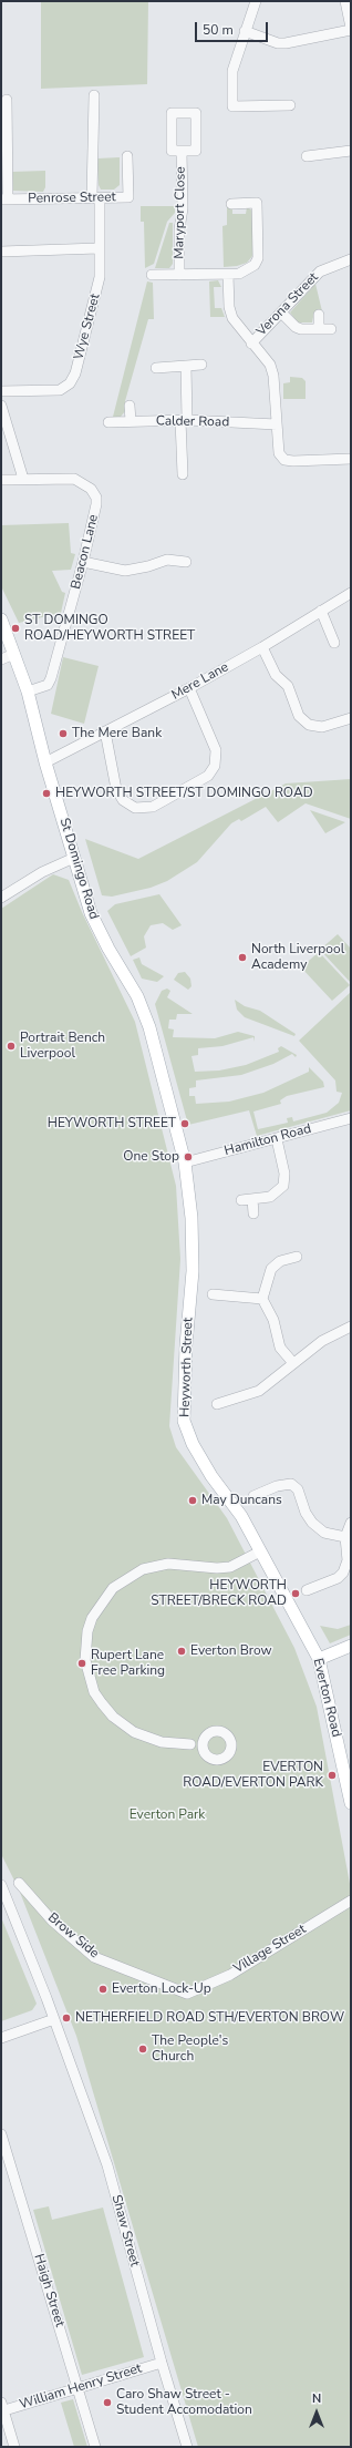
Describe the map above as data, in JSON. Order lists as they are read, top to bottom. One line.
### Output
{"streets":{"main road":["St Domingo Road","Heyworth Street","Everton Road"],"street":["Penrose Street","Maryport Close","Verona Street","Wye Street","Calder Road","Beacon Lane","Mere Lane","Hamilton Road","Brow Side","Village Street","Shaw Street","Haigh Street","William Henry Street"]},"crossings":[["Penrose Street","Wye Street"],["Beacon Lane","St Domingo Road"],["Mere Lane","St Domingo Road"],["St Domingo Road","Hamilton Road"],["St Domingo Road","Heyworth Street"],["Hamilton Road","Heyworth Street"],["Heyworth Street","Everton Road"],["Brow Side","Village Street"],["Shaw Street","William Henry Street"],["Haigh Street","William Henry Street"]],"parks":["Everton Park"],"places":["ST DOMINGO ROAD/HEYWORTH STREET","The Mere Bank","HEYWORTH STREET/ST DOMINGO ROAD","North Liverpool Academy","Portrait Bench Liverpool","HEYWORTH STREET","One Stop","May Duncans","HEYWORTH STREET/BRECK ROAD","Everton Brow","Rupert Lane Free Parking","EVERTON ROAD/EVERTON PARK","Everton Lock-Up","NETHERFIELD ROAD STH/EVERTON BROW","The People's Church","Caro Shaw Street - Student Accomodation"],"scale_bar":"50 m","north":"top"}
